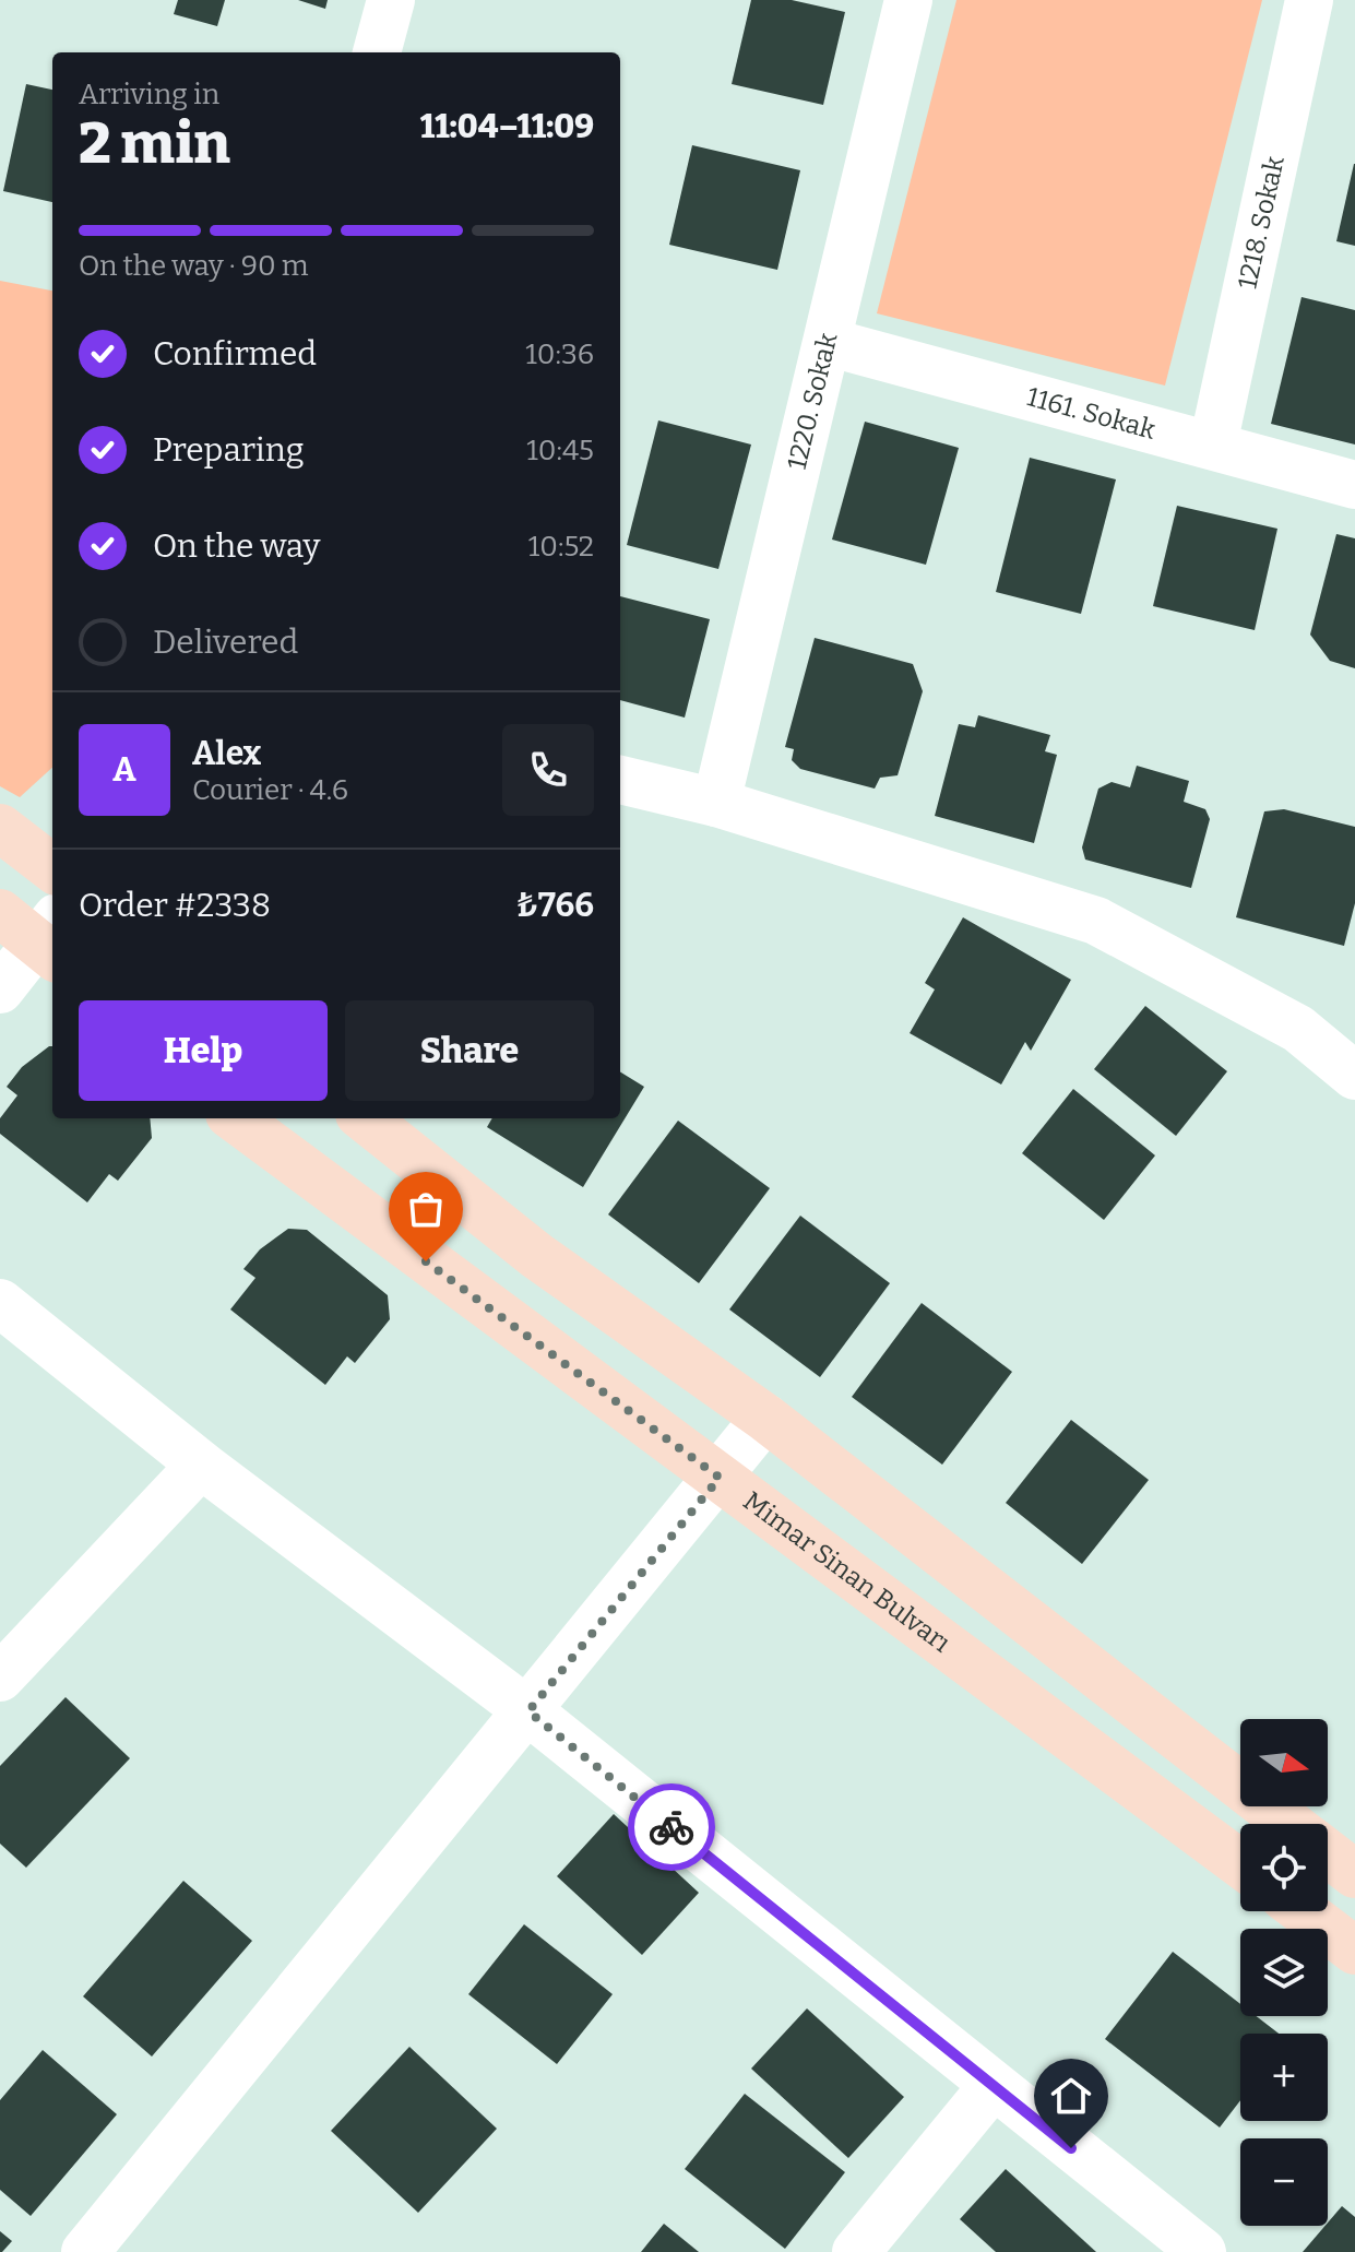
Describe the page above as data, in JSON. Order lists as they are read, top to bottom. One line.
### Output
{"streets":{"main road":["Mimar Sinan Bulvarı"],"street":["1218. Sokak","1220. Sokak","1161. Sokak"]},"crossings":[["1218. Sokak","1161. Sokak"],["1220. Sokak","1161. Sokak"]],"north":"right","page":{"heading":["2 min","Arriving in","11:04–11:09"],"panel":["Alex","Courier · 4.6","Order #2338","₺766"],"bar":"On the way · 90 m","list":[["Confirmed","10:36"],["Preparing","10:45"],["On the way","10:52"],"Delivered"],"round":"A","buttons":["Help","Share"],"map_buttons":["+","−"]}}
